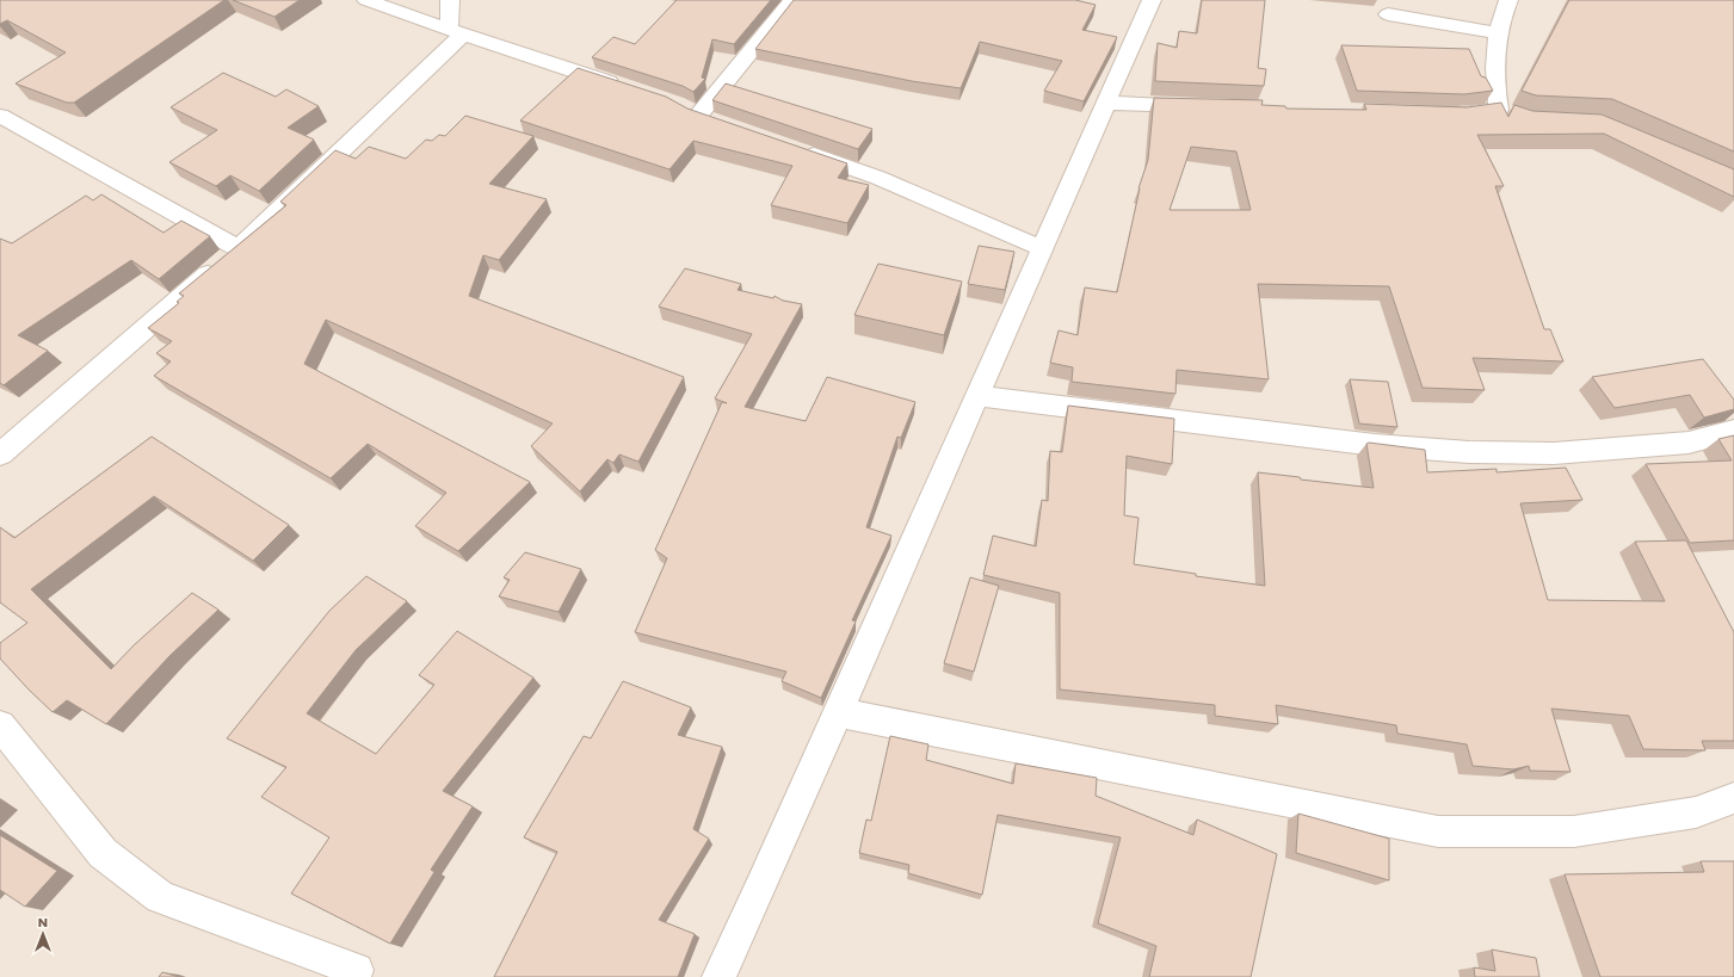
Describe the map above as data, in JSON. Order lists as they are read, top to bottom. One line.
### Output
{"north":"top"}
